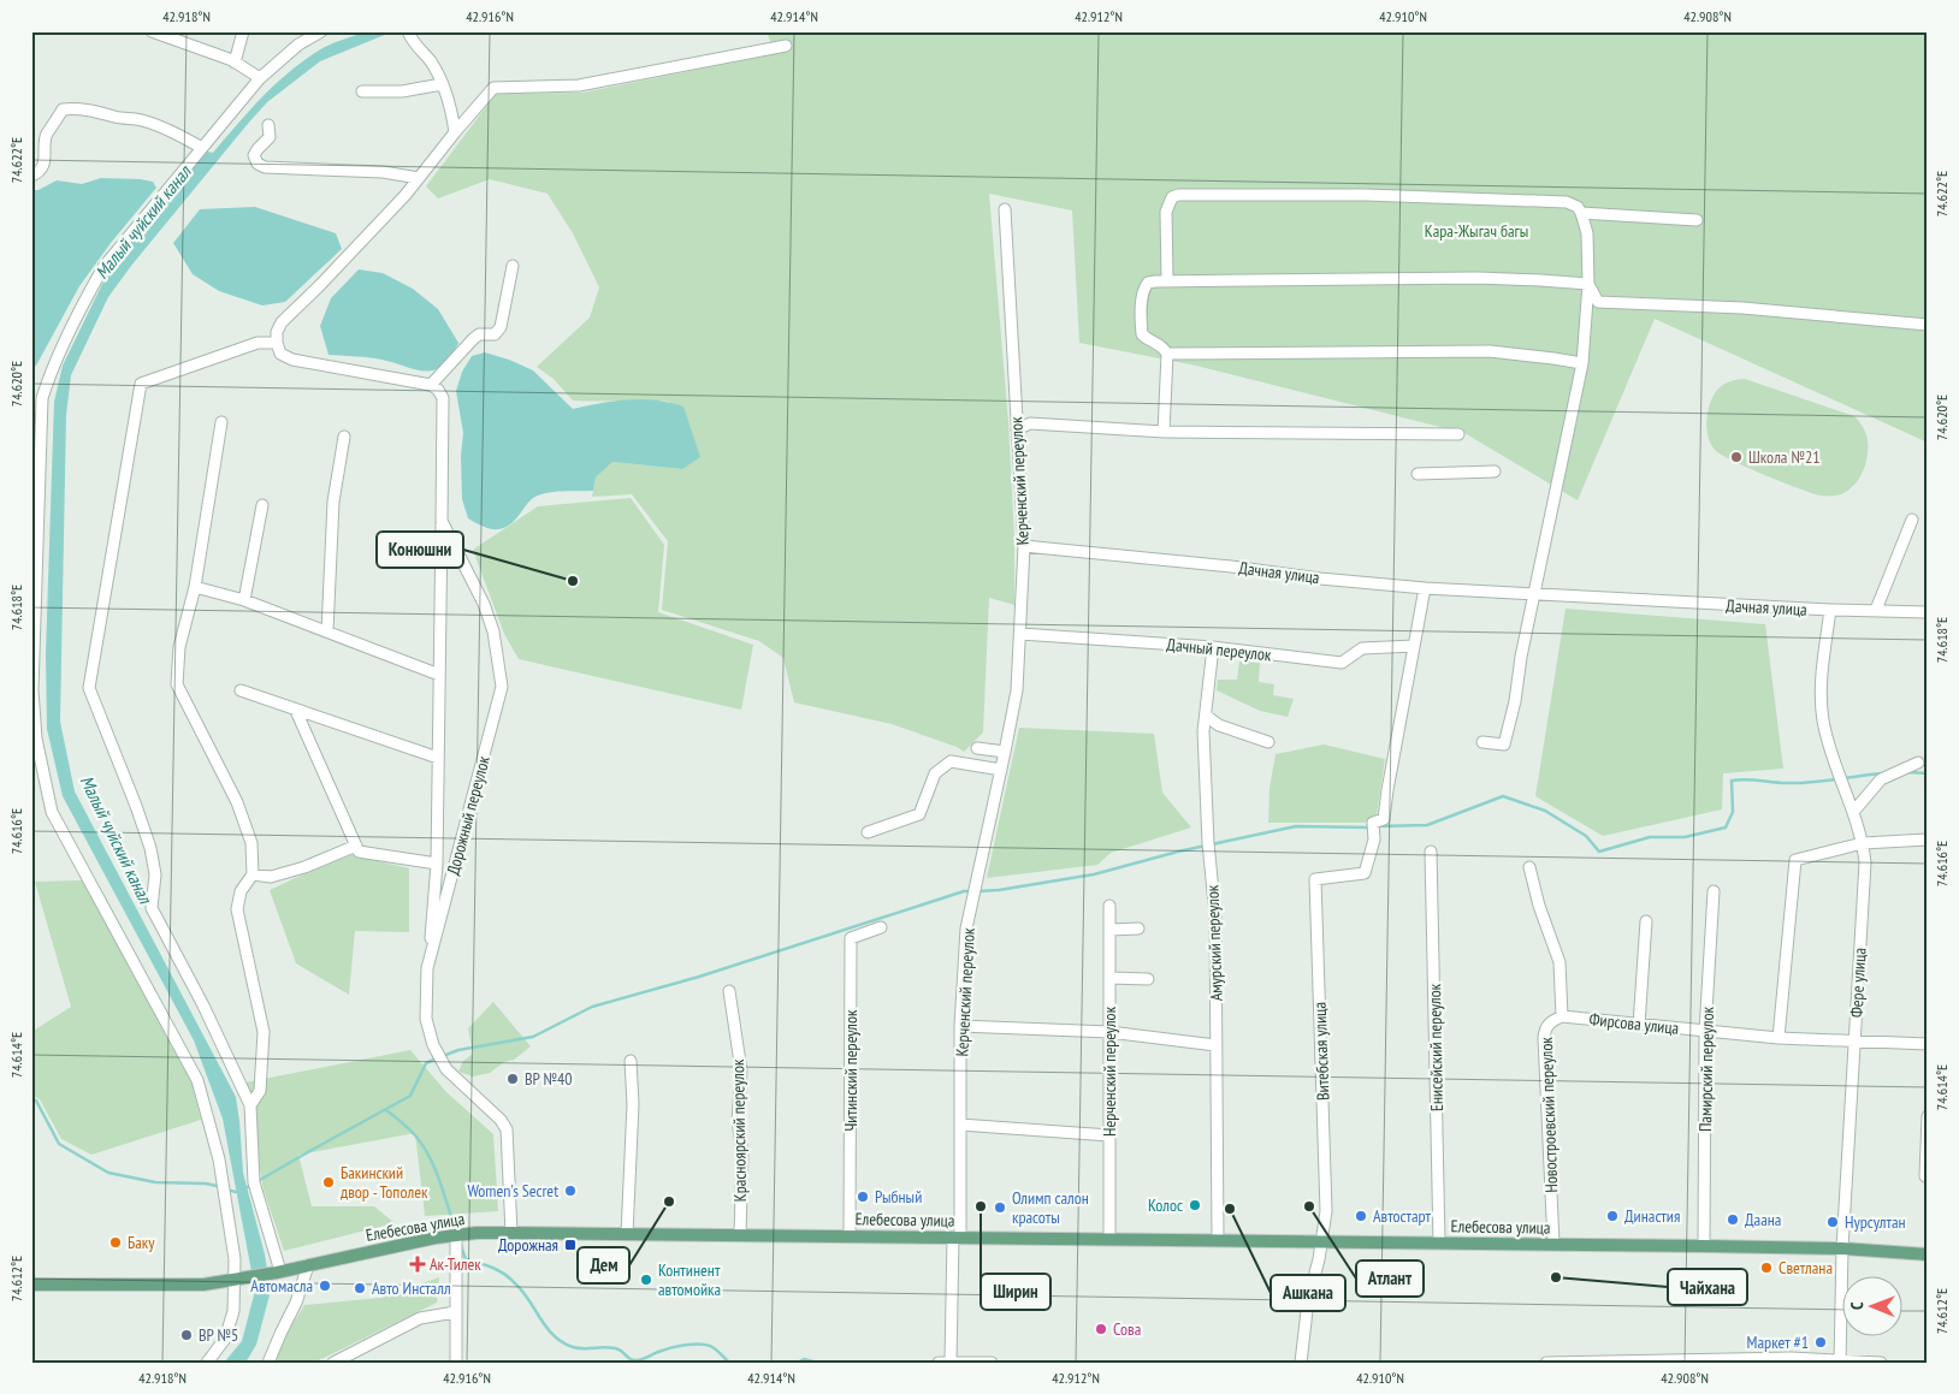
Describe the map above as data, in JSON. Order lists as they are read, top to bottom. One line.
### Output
{"streets":{"main road":["Елебесова улица"],"street":["Керченский переулок","Дачная улица","Дачный переулок","Дорожный переулок","Амурский переулок","Фере улица","Фирсова улица","Енисейский переулок","Витебская улица","Памирский переулок","Читинский переулок","Нерченский переулок","Новостроевский переулок","Красноярский переулок"]},"crossings":[["Керченский переулок","Дачная улица"],["Керченский переулок","Дачный переулок"],["Керченский переулок","Елебесова улица"],["Дачная улица","Фере улица"],["Дачный переулок","Амурский переулок"],["Дачный переулок","Витебская улица"],["Дорожный переулок","Елебесова улица"],["Амурский переулок","Елебесова улица"],["Фере улица","Фирсова улица"],["Фере улица","Елебесова улица"],["Фирсова улица","Памирский переулок"],["Фирсова улица","Новостроевский переулок"],["Енисейский переулок","Елебесова улица"],["Витебская улица","Елебесова улица"],["Памирский переулок","Елебесова улица"],["Читинский переулок","Елебесова улица"],["Нерченский переулок","Елебесова улица"],["Новостроевский переулок","Елебесова улица"],["Красноярский переулок","Елебесова улица"]],"water":["Малый чуйский канал"],"parks":["Кара-Жыгач багы"],"places":{"other":["Школа №21","Конюшни","BP №40","Бакинский двор - Тополек","Women's Secret","Рыбный","Дем","Колос","Ширин","Атлант","Олимп салон красоты","Ашкана","Автостарт","Династия","Даана","Нурсултан","Баку","Светлана","Чайхана","Континент автомойка","Автомасла","Авто Инсталл","Сова","BP №5","Маркет #1"],"transit":["Дорожная"],"health":["Ак-Тилек"]},"north":"left","coordinates":["42.918°N","42.916°N","42.914°N","42.912°N","42.910°N","42.908°N","74.622°E","74.620°E","74.618°E","74.616°E","74.614°E","74.612°E"]}
